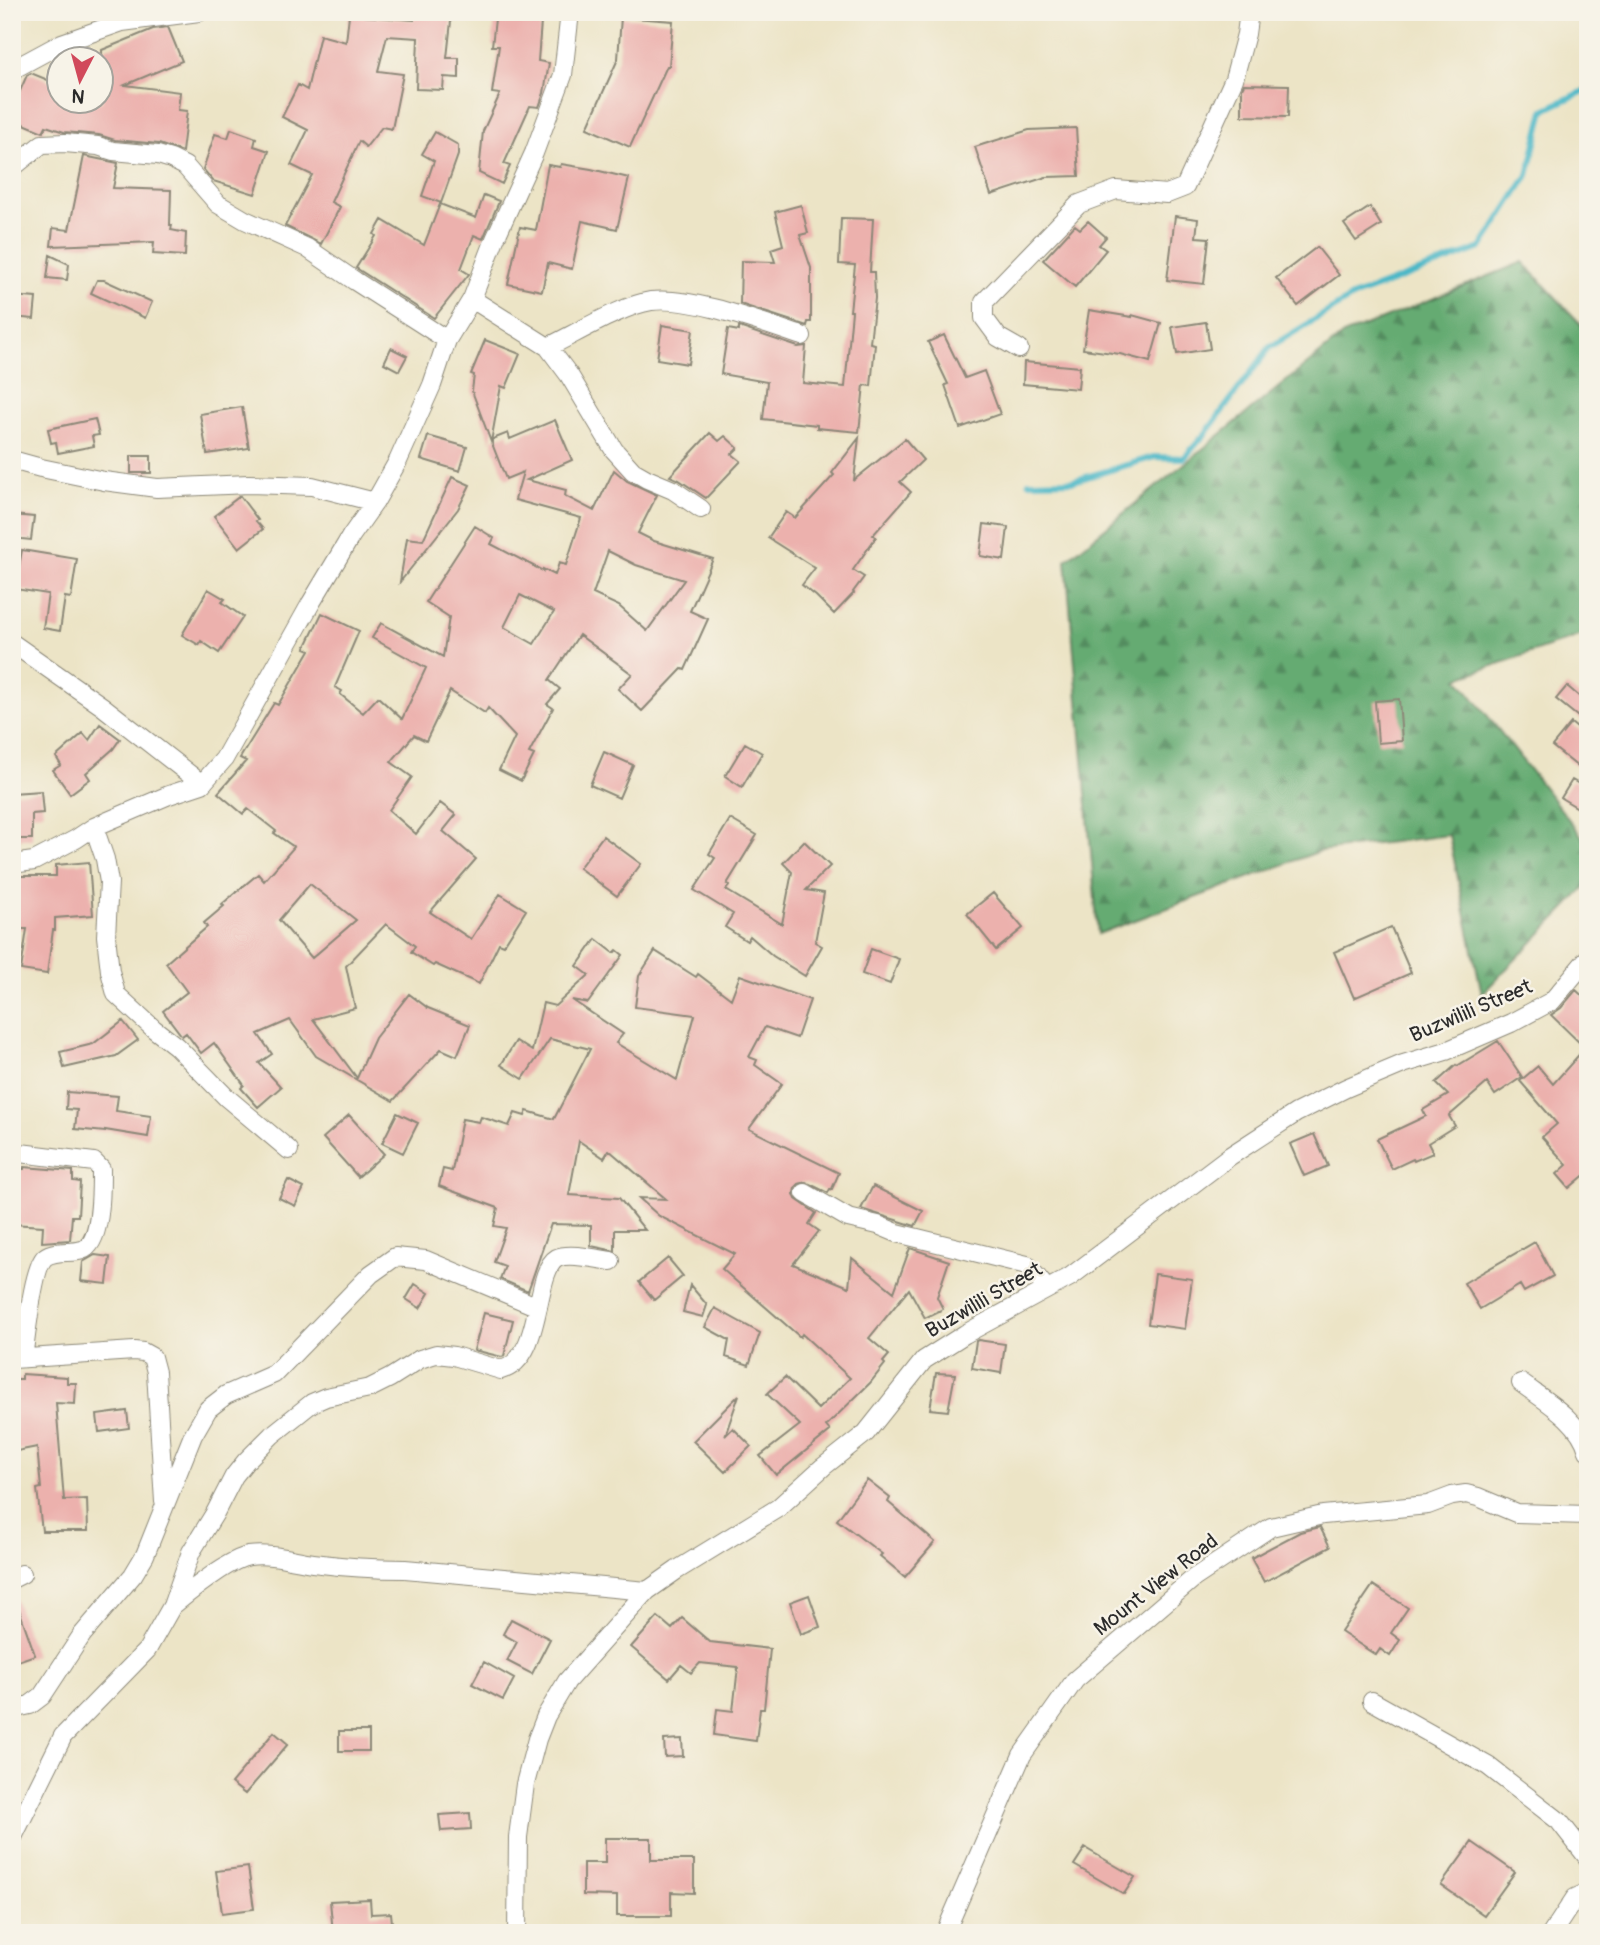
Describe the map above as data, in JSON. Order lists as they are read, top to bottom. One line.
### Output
{"streets":{"street":["Buzwilili Street","Mount View Road"]},"north":"bottom"}
